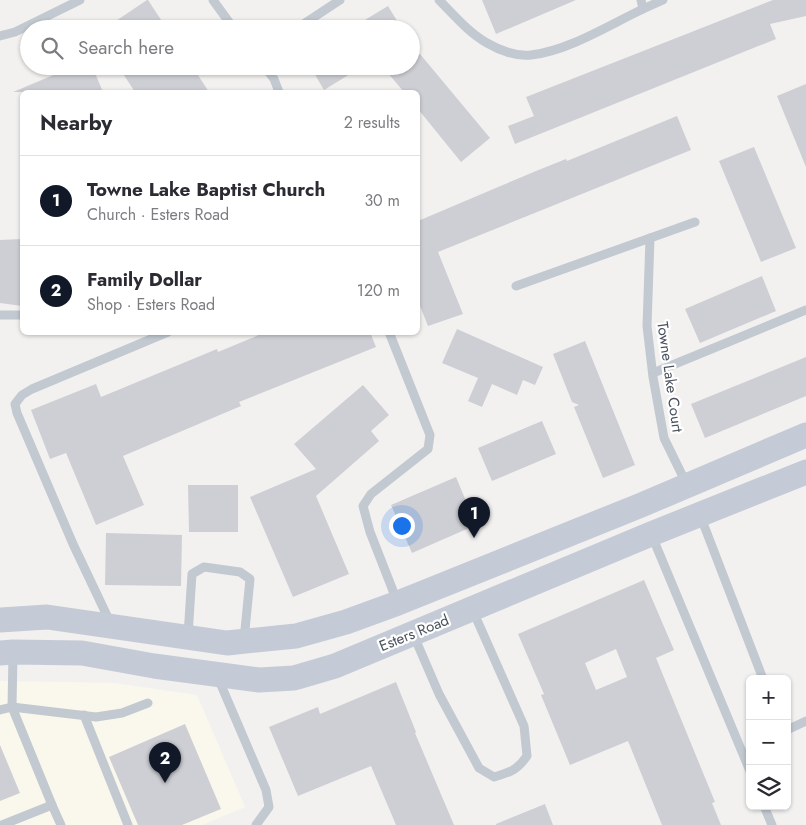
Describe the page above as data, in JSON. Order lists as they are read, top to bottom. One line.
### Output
{"streets":{"main road":["Esters Road"],"lane":["Towne Lake Court"]},"page":{"search":"Search here","heading":["Nearby","2 results"],"list":[{"mark":"1","name":"Towne Lake Baptist Church","note":"Church · Esters Road","value":"30 m"},{"mark":"2","name":"Family Dollar","note":"Shop · Esters Road","value":"120 m"}],"pins":["1","2"],"map_buttons":["+","−"]}}
